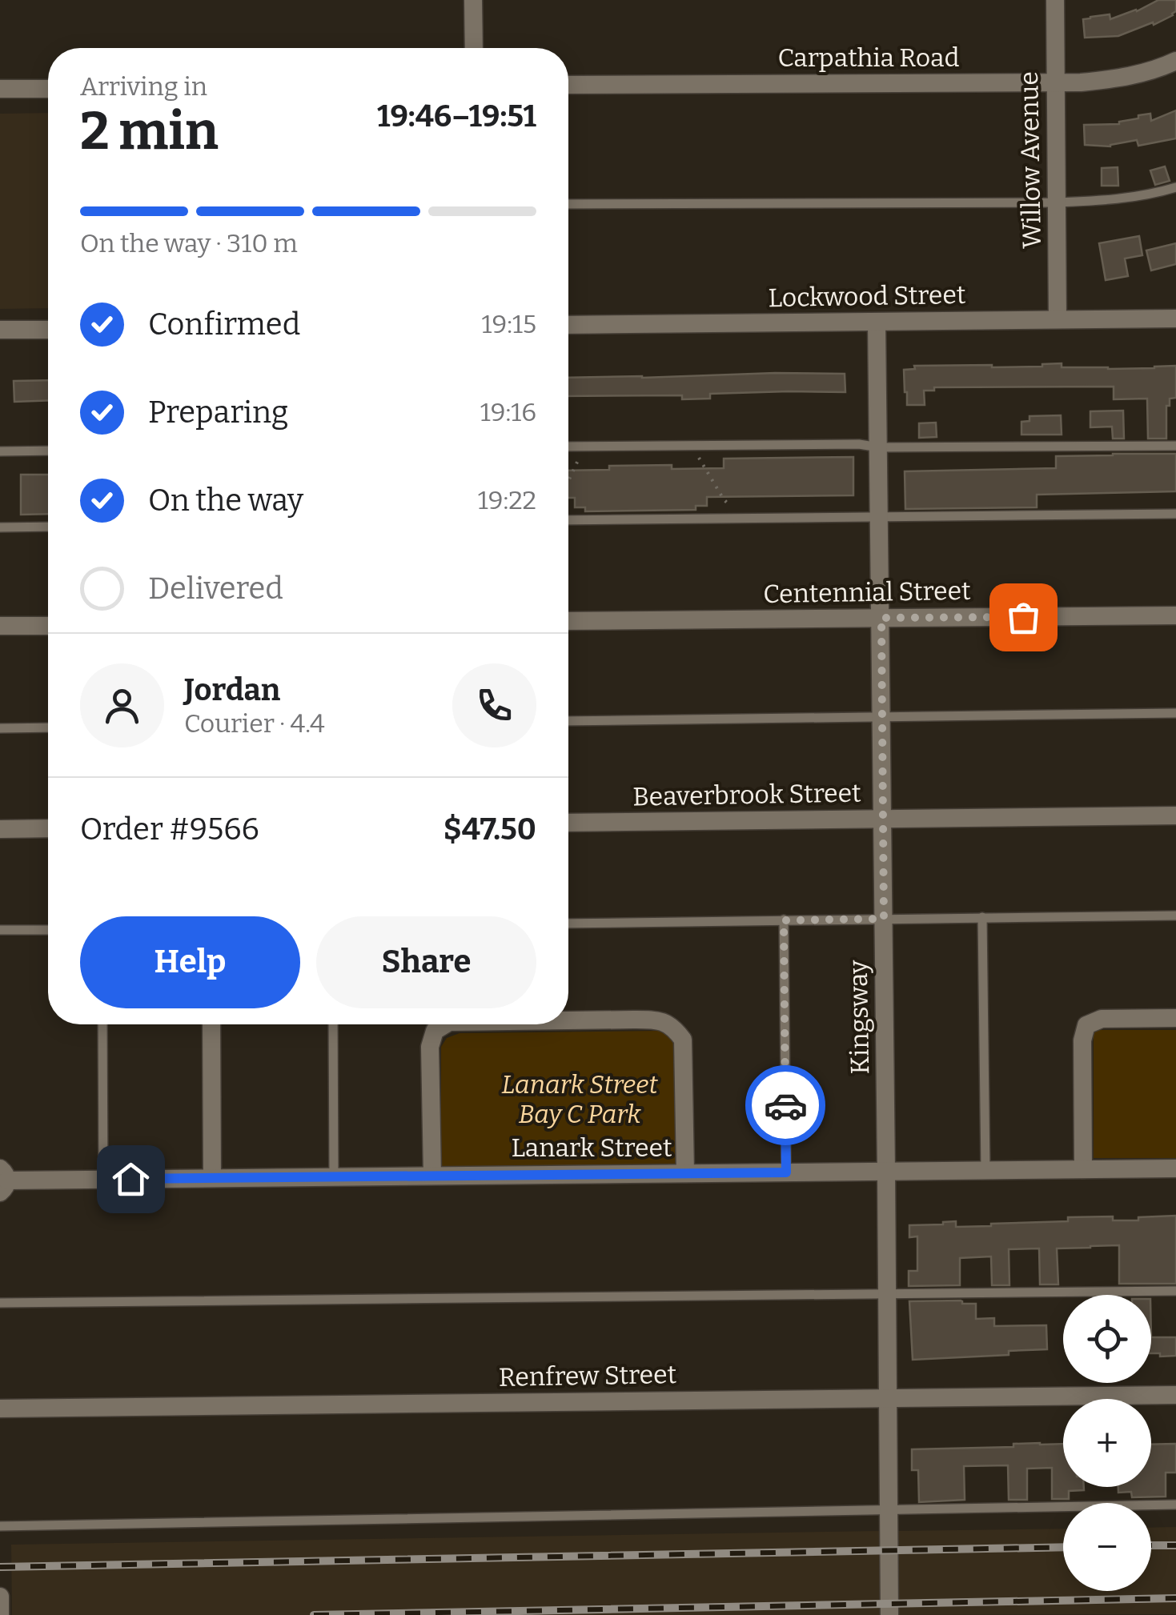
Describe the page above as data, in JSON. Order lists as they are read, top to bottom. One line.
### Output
{"streets":{"street":["Carpathia Road","Willow Avenue","Lockwood Street","Centennial Street","Beaverbrook Street","Kingsway","Lanark Street","Renfrew Street"]},"crossings":[["Carpathia Road","Willow Avenue"],["Willow Avenue","Lockwood Street"],["Lockwood Street","Kingsway"],["Centennial Street","Kingsway"],["Beaverbrook Street","Kingsway"],["Kingsway","Lanark Street"],["Kingsway","Renfrew Street"]],"parks":["Lanark Street Bay C Park"],"page":{"heading":["2 min","Arriving in","19:46–19:51"],"panel":["Jordan","Courier · 4.4","Order #9566","$47.50"],"bar":"On the way · 310 m","list":[["Confirmed","19:15"],["Preparing","19:16"],["On the way","19:22"],"Delivered"],"buttons":["Help","Share"],"map_buttons":["+","−"]}}
